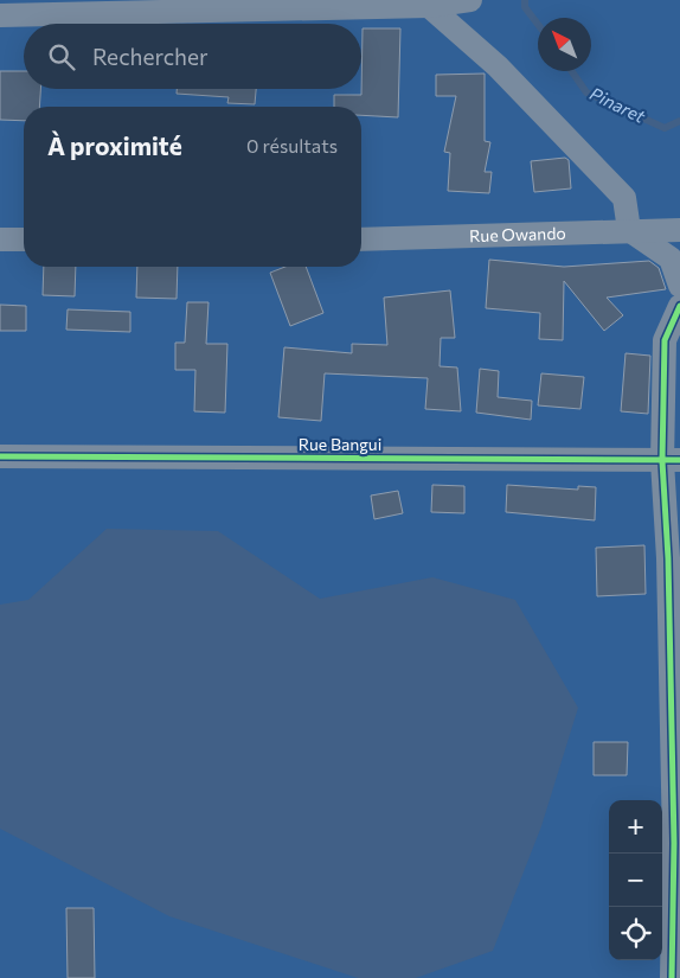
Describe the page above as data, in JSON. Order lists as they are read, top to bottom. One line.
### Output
{"streets":{"street":["Rue Owando","Rue Bangui"]},"water":["Pinaret"],"north":"top left","page":{"search":"Rechercher","heading":["À proximité","0 résultats"],"map_buttons":["+","−"]}}
